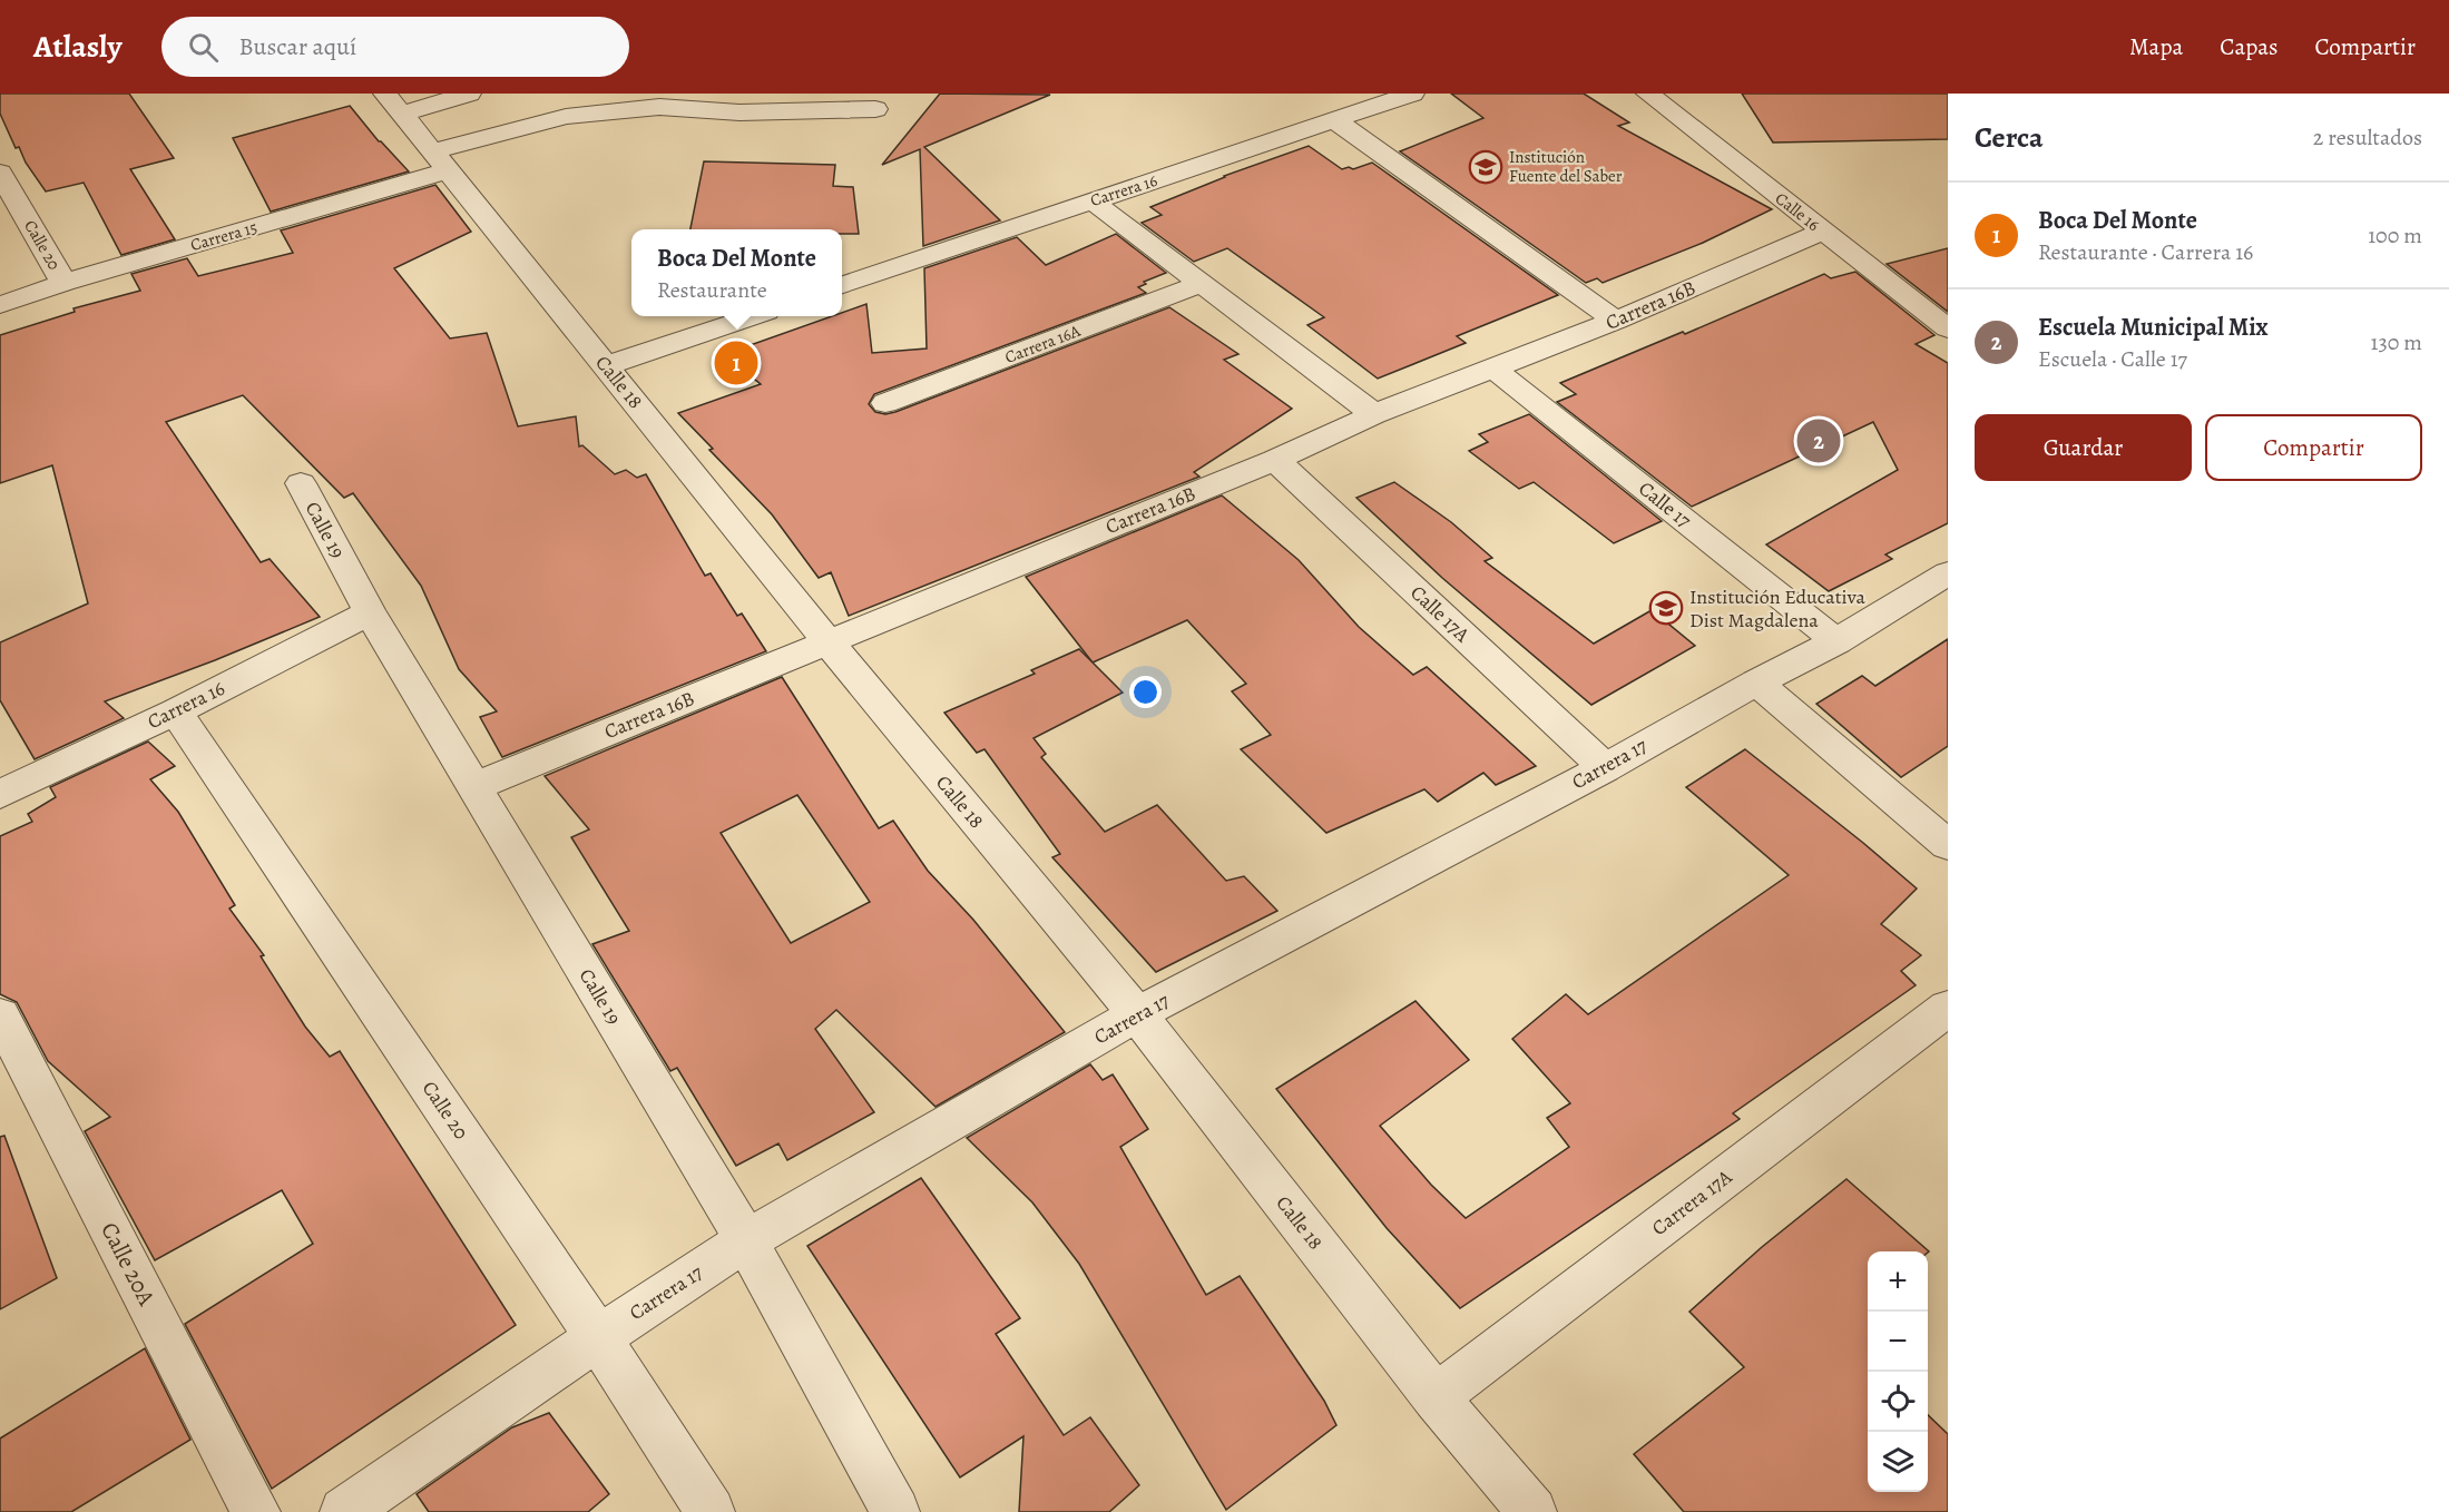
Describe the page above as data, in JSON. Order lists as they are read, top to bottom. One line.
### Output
{"streets":{"street":["Carrera 16","Calle 16","Carrera 15","Calle 20","Carrera 16B","Carrera 16A","Calle 18","Calle 17","Calle 19","Calle 17A","Carrera 17","Carrera 17A","Calle 20A"]},"crossings":[["Carrera 16","Calle 20"],["Carrera 16","Calle 19"],["Calle 16","Carrera 16B"],["Carrera 15","Calle 20"],["Carrera 15","Calle 18"],["Calle 20","Carrera 17"],["Carrera 16B","Calle 18"],["Carrera 16B","Calle 17"],["Carrera 16B","Calle 19"],["Carrera 16B","Calle 17A"],["Calle 18","Carrera 17"],["Calle 18","Carrera 17A"],["Calle 17","Carrera 17"],["Calle 19","Carrera 17"],["Calle 17A","Carrera 17"]],"places":{"school or university":["Institución Fuente del Saber","Institución Educativa Dist Magdalena"]},"page":{"header":"Atlasly","search":"Buscar aquí","nav":["Mapa","Capas","Compartir"],"heading":["Cerca","2 resultados"],"list":[{"mark":"1","name":"Boca Del Monte","note":"Restaurante · Carrera 16","value":"100 m"},{"mark":"2","name":"Escuela Municipal Mix","note":"Escuela · Calle 17","value":"130 m"}],"popup":["Boca Del Monte","Restaurante"],"pins":["1","2"],"buttons":["Guardar","Compartir"],"map_buttons":["+","−"]}}
